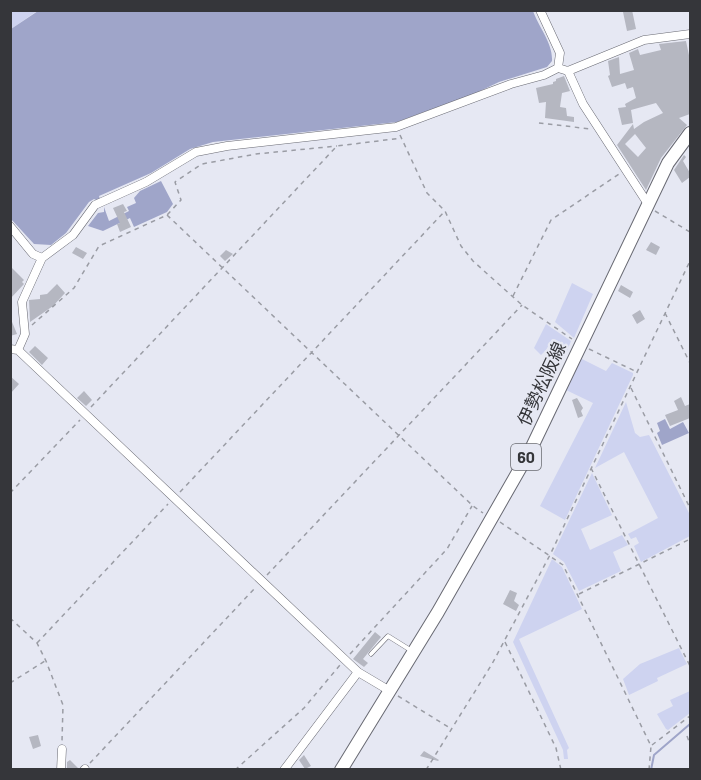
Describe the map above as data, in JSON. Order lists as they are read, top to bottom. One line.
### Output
{"streets":{"main road":["伊勢松阪線","60"]}}
